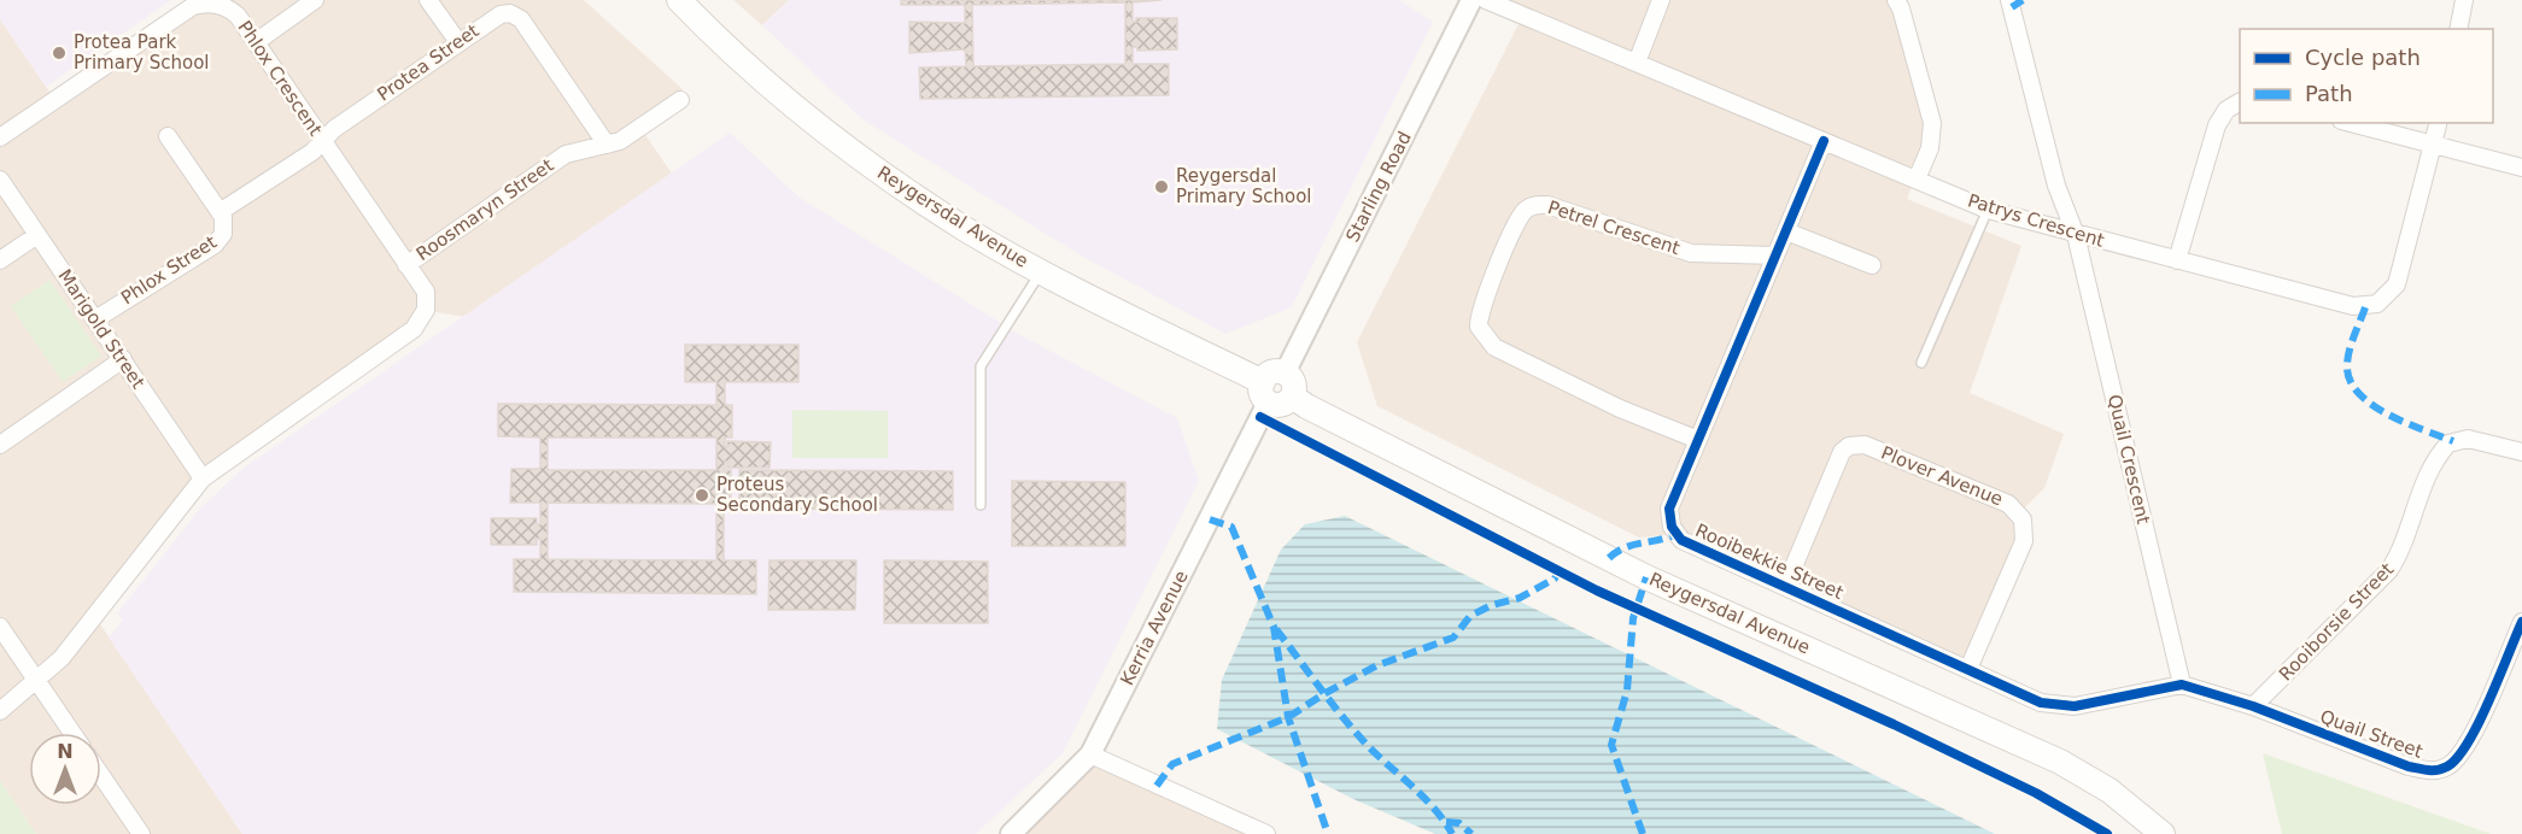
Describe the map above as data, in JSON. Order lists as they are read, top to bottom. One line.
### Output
{"streets":{"main road":["Reygersdal Avenue"],"street":["Protea Street","Phlox Crescent","Starling Road","Roosmaryn Street","Patrys Crescent","Petrel Crescent","Phlox Street","Marigold Street","Quail Crescent","Plover Avenue","Rooibekkie Street","Rooiborsie Street","Kerria Avenue","Quail Street"]},"crossings":[["Protea Street","Phlox Crescent"],["Protea Street","Roosmaryn Street"],["Protea Street","Phlox Street"],["Phlox Crescent","Roosmaryn Street"],["Phlox Crescent","Phlox Street"],["Starling Road","Reygersdal Avenue"],["Starling Road","Kerria Avenue"],["Reygersdal Avenue","Kerria Avenue"],["Patrys Crescent","Quail Crescent"],["Patrys Crescent","Rooibekkie Street"],["Petrel Crescent","Rooibekkie Street"],["Phlox Street","Marigold Street"],["Quail Crescent","Rooibekkie Street"],["Plover Avenue","Rooibekkie Street"],["Rooibekkie Street","Rooiborsie Street"],["Rooibekkie Street","Quail Street"],["Rooiborsie Street","Quail Street"]],"places":["Protea Park Primary School","Reygersdal Primary School","Proteus Secondary School"],"legend":["Cycle path","Path"],"north":"top"}
